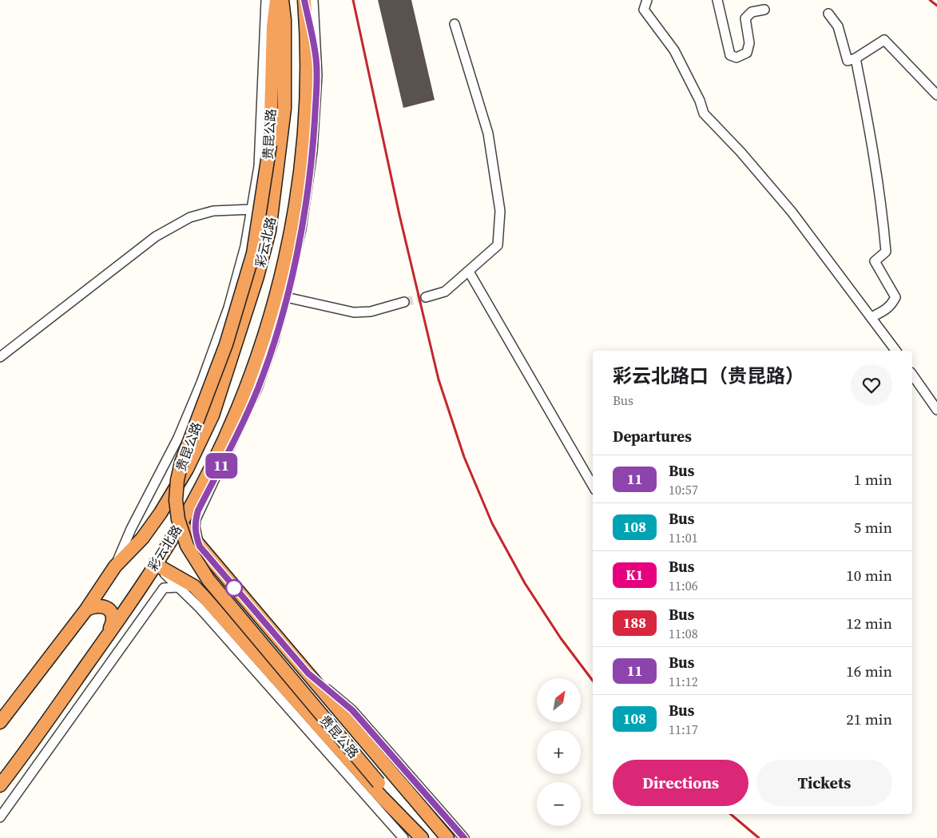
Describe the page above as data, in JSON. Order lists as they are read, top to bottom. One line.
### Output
{"streets":{"highway":["贵昆公路","彩云北路"]},"crossings":[["贵昆公路","彩云北路"]],"lines":["bus line 11"],"north":"top right","page":{"on_map":"11","heading":[["彩云北路口（贵昆路）","Bus"],"Departures"],"list":[{"mark":"11","name":"Bus","note":"10:57","value":"1 min"},{"mark":"108","name":"Bus","note":"11:01","value":"5 min"},{"mark":"K1","name":"Bus","note":"11:06","value":"10 min"},{"mark":"188","name":"Bus","note":"11:08","value":"12 min"},{"mark":"11","name":"Bus","note":"11:12","value":"16 min"},{"mark":"108","name":"Bus","note":"11:17","value":"21 min"}],"map_buttons":["+","−"],"buttons":["Directions","Tickets"]}}
